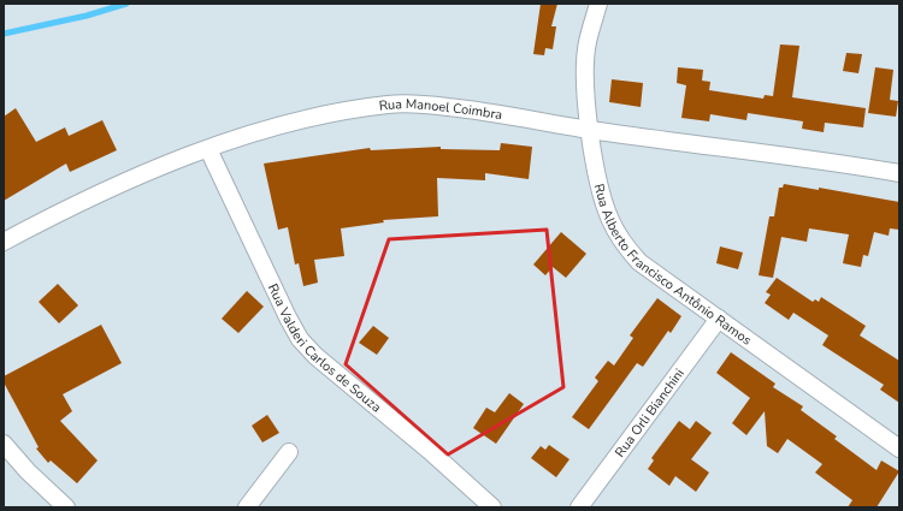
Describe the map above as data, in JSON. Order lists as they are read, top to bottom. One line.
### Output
{"streets":{"street":["Rua Manoel Coimbra","Rua Alberto Francisco Antônio Ramos","Rua Valderi Carlos de Souza","Rua Orli Bianchini"]},"crossings":[["Rua Manoel Coimbra","Rua Alberto Francisco Antônio Ramos"],["Rua Manoel Coimbra","Rua Valderi Carlos de Souza"],["Rua Alberto Francisco Antônio Ramos","Rua Orli Bianchini"]]}
